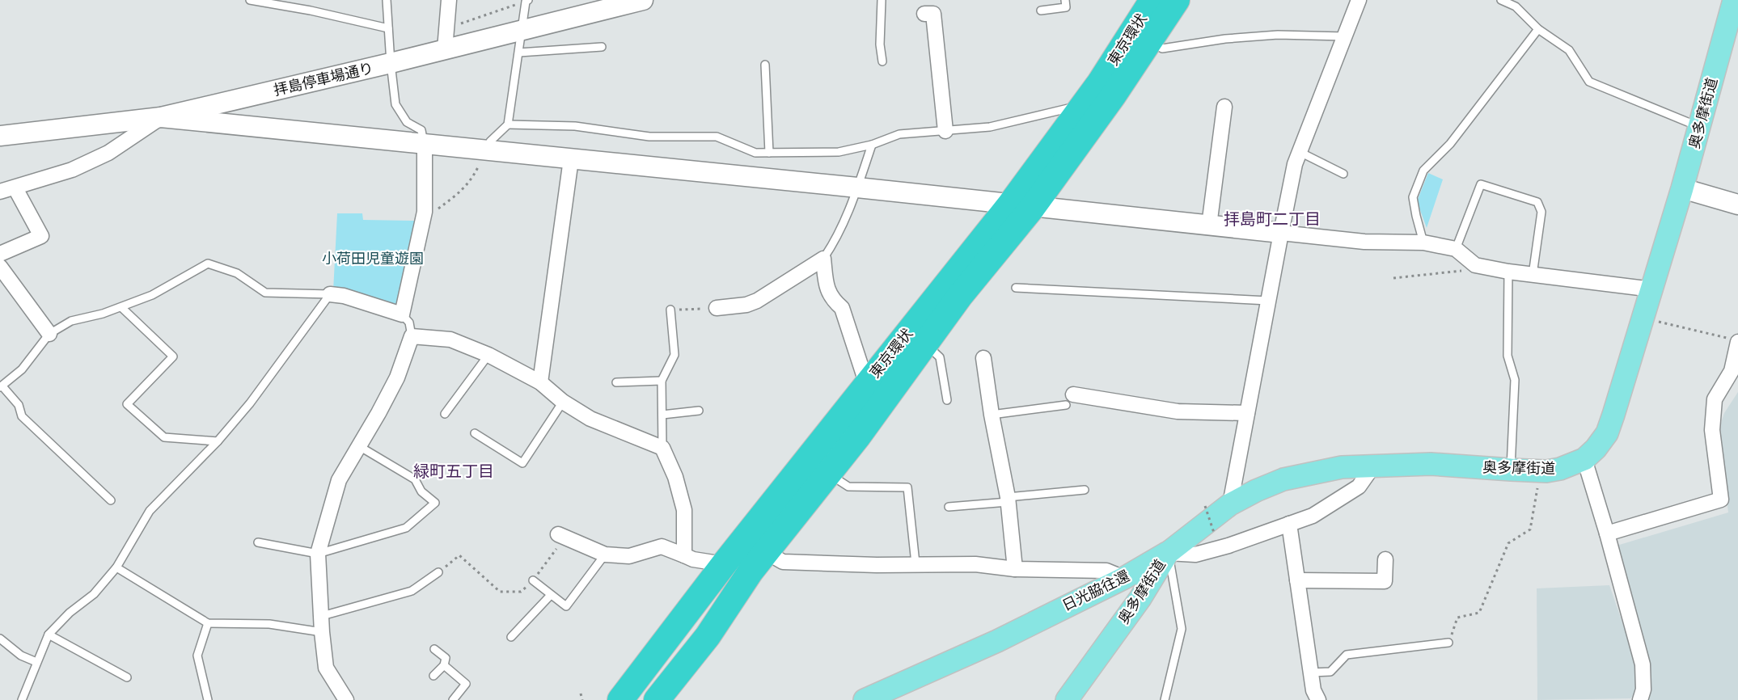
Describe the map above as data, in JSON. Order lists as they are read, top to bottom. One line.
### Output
{"streets":{"highway":["東京環状"],"main road":["奥多摩街道","日光脇往還"],"street":["拝島停車場通り"]},"crossings":[["奥多摩街道","日光脇往還"]],"districts":["拝島町二丁目","緑町五丁目"],"parks":["小荷田児童遊園"]}
